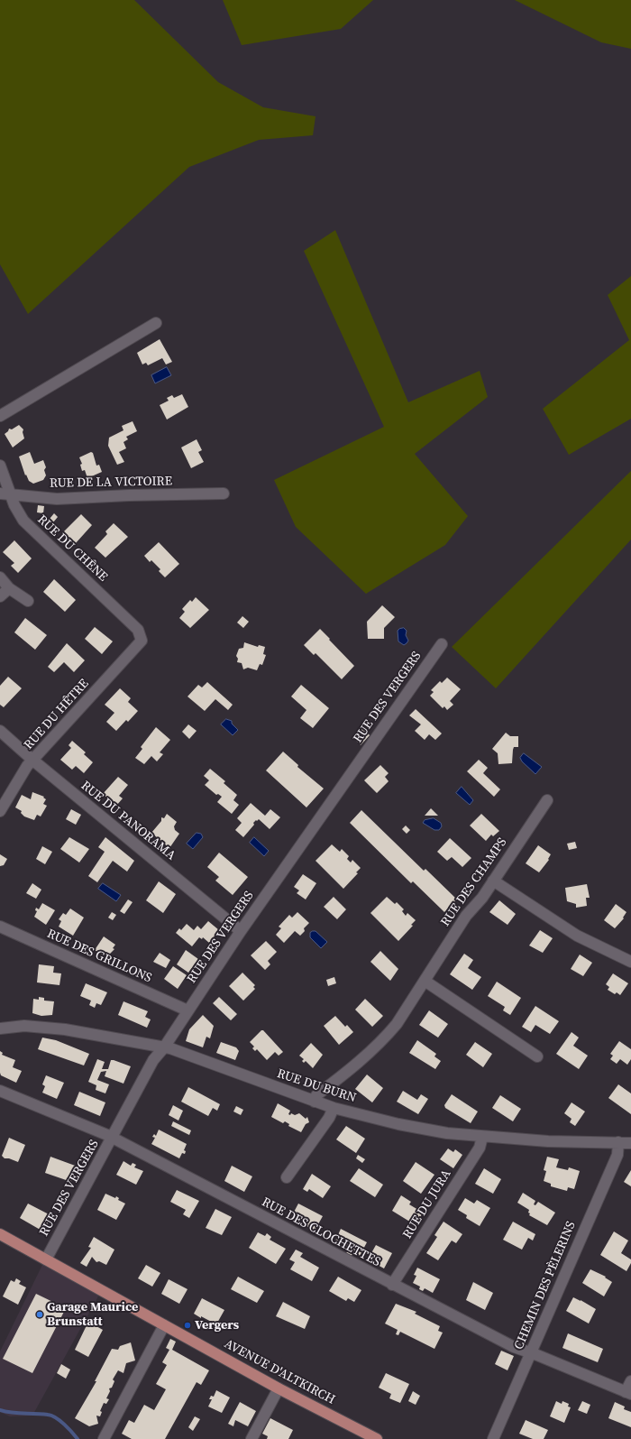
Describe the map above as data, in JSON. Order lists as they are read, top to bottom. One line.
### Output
{"streets":{"main road":["AVENUE D'ALTKIRCH"],"street":["RUE DE LA VICTOIRE","RUE DU CHÊNE","RUE DES VERGERS","RUE DU HÊTRE","RUE DU PANORAMA","RUE DES CHAMPS","RUE DES GRILLONS","RUE DU BURN","RUE DU JURA","RUE DES CLOCHETTES","CHEMIN DES PÈLERINS"]},"crossings":[["RUE DE LA VICTOIRE","RUE DU CHÊNE"],["RUE DU CHÊNE","RUE DU HÊTRE"],["RUE DES VERGERS","RUE DU PANORAMA"],["RUE DES VERGERS","RUE DES GRILLONS"],["RUE DES VERGERS","RUE DU BURN"],["RUE DES VERGERS","RUE DES CLOCHETTES"],["RUE DES VERGERS","AVENUE D'ALTKIRCH"],["RUE DU HÊTRE","RUE DU PANORAMA"],["RUE DES CHAMPS","RUE DU BURN"],["RUE DU BURN","RUE DU JURA"],["RUE DU BURN","CHEMIN DES PÈLERINS"],["RUE DU JURA","RUE DES CLOCHETTES"],["RUE DES CLOCHETTES","CHEMIN DES PÈLERINS"]],"places":["Garage Maurice Brunstatt","Vergers"]}
